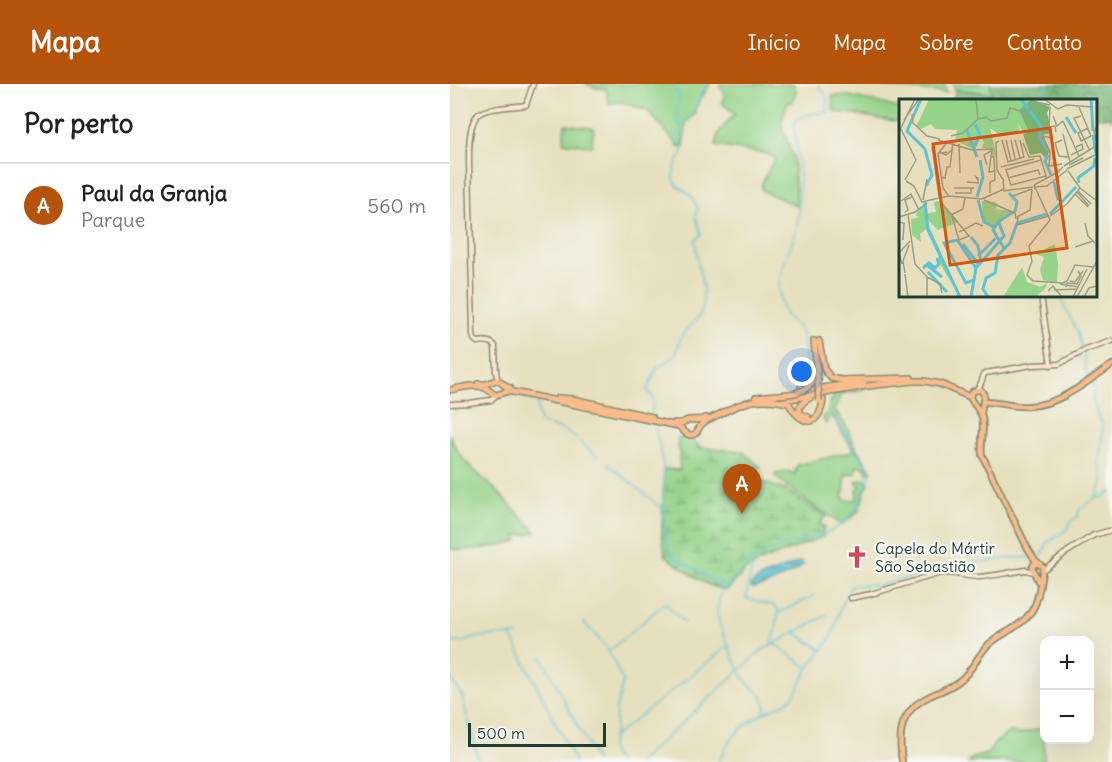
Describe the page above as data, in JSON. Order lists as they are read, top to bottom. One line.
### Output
{"places":{"church":["Capela do Mártir São Sebastião"]},"scale_bar":"500 m","page":{"header":"Mapa","nav":["Início","Mapa","Sobre","Contato"],"heading":"Por perto","list":[{"mark":"A","name":"Paul da Granja","note":"Parque","value":"560 m"}],"pins":"A","map_buttons":["+","−"],"scale":"500 m"}}
